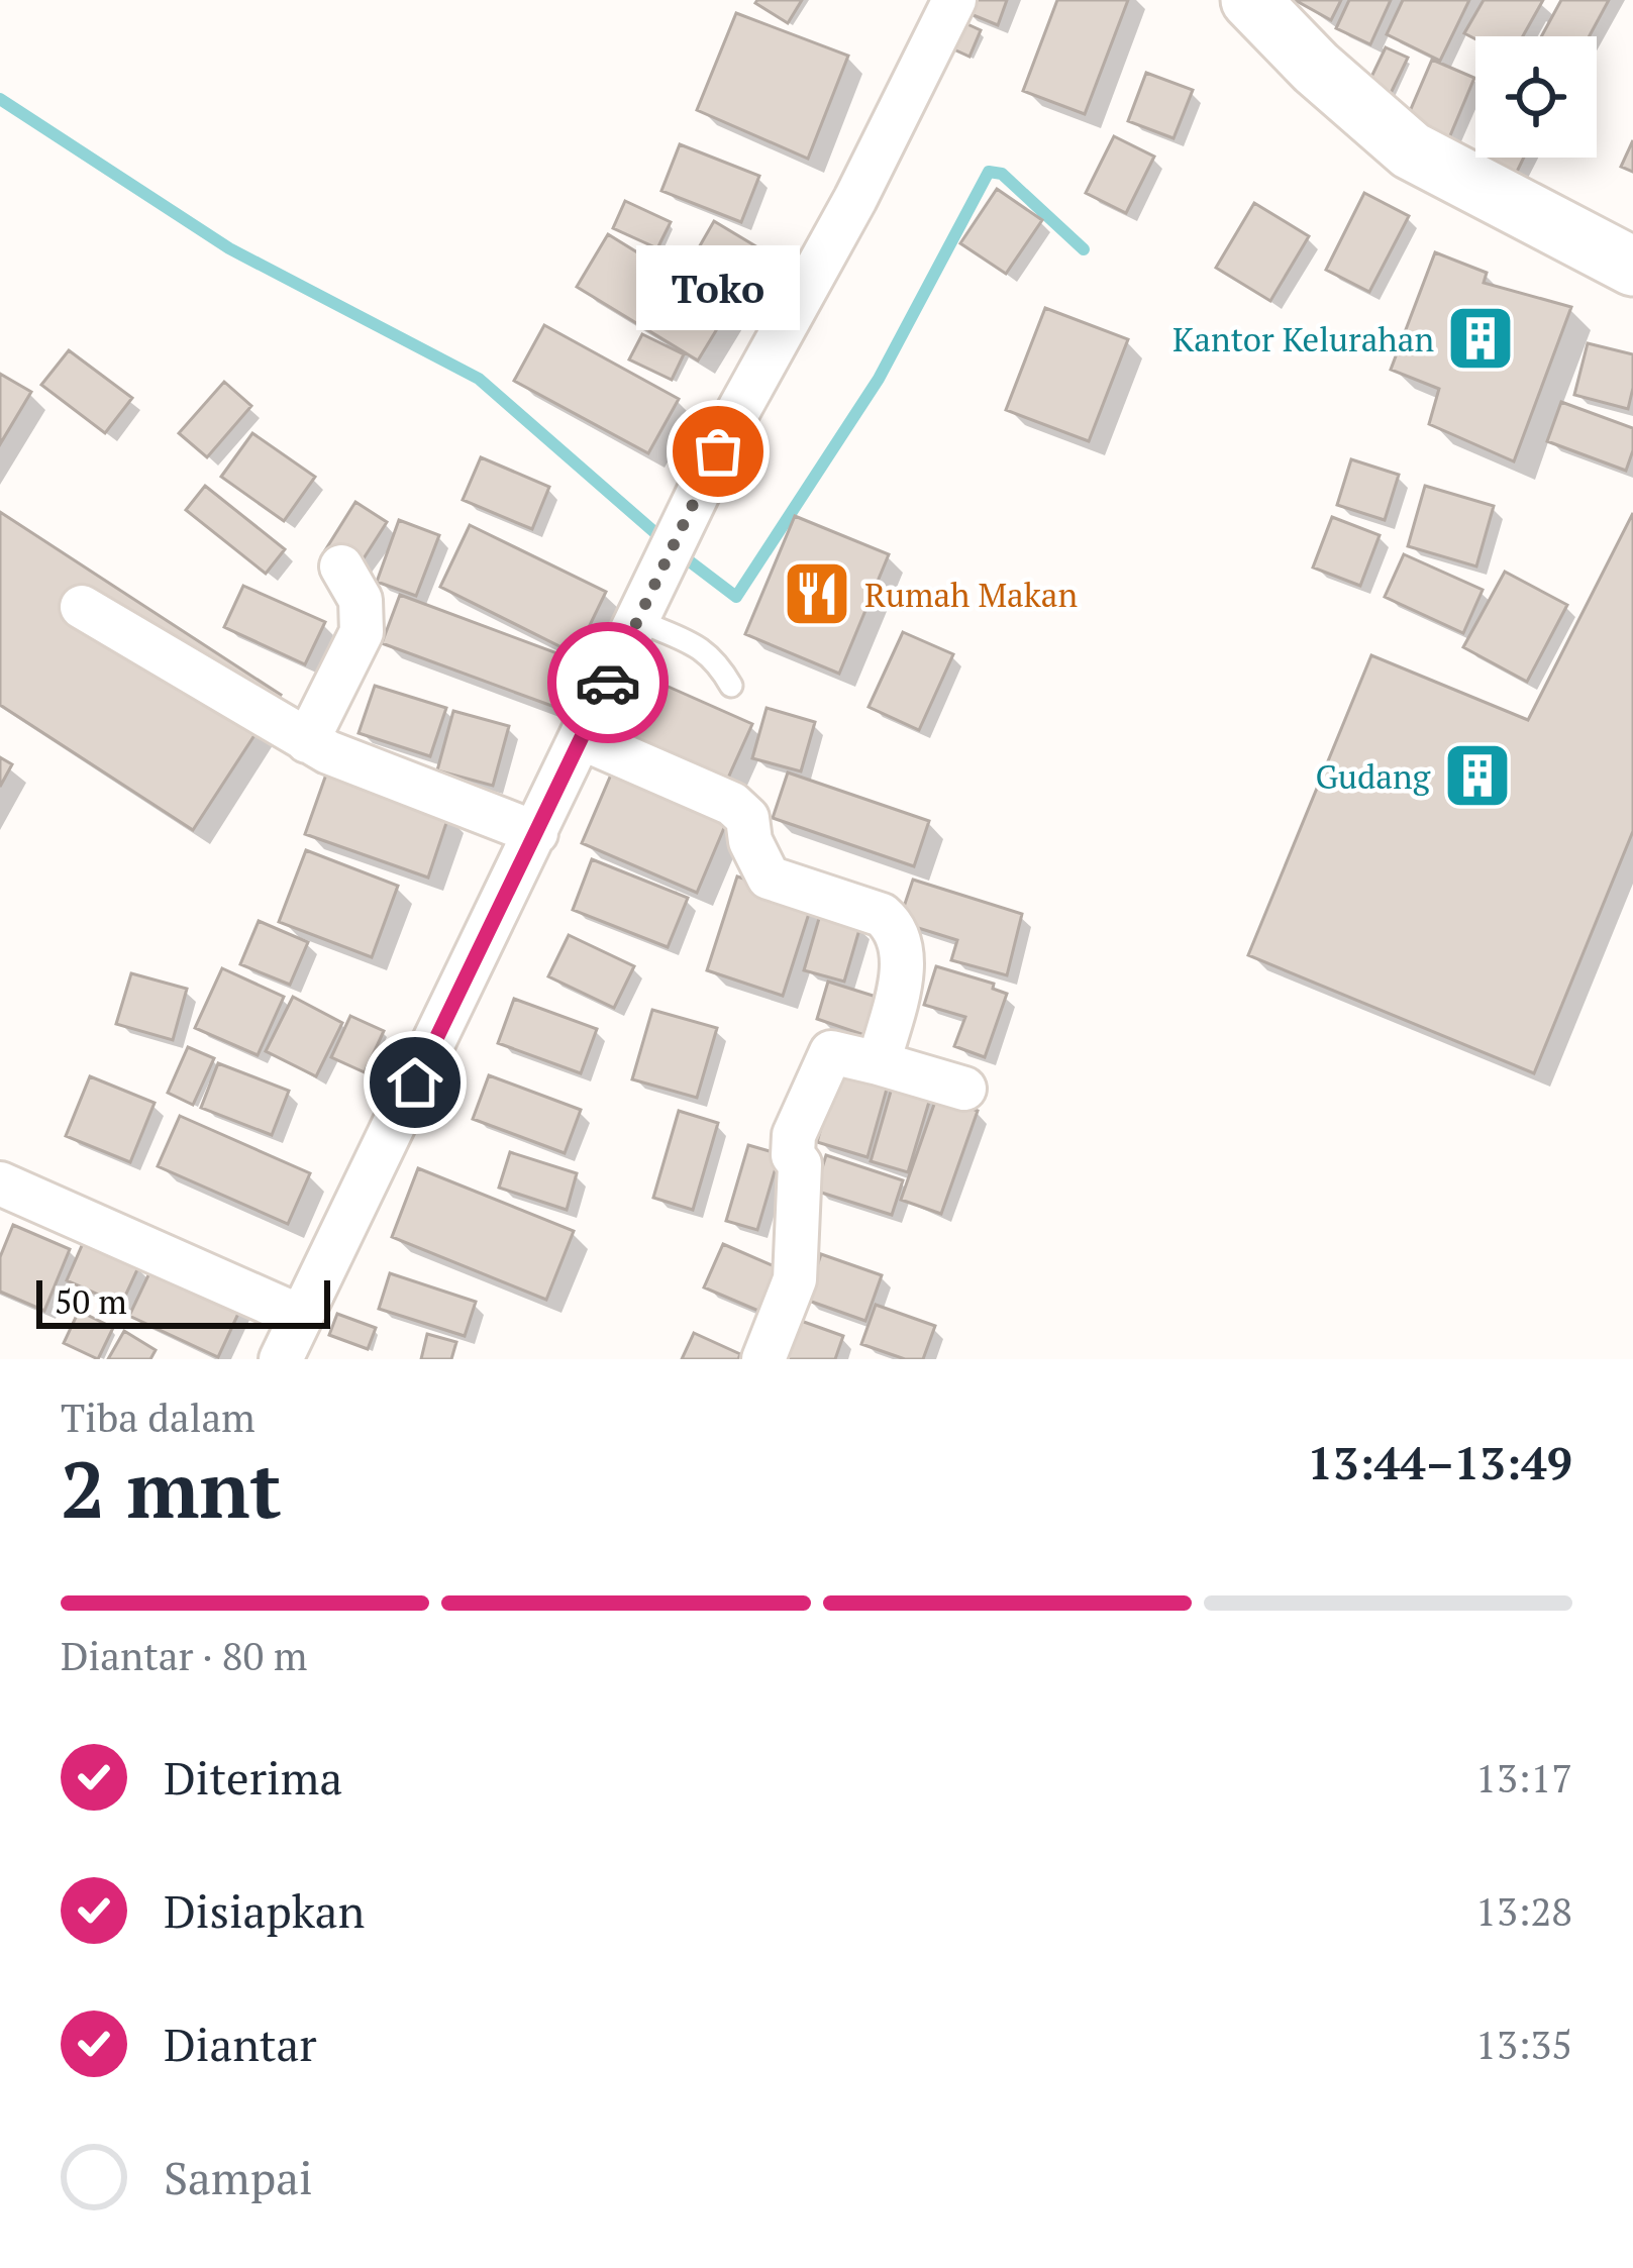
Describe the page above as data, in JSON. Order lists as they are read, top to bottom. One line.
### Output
{"places":{"building":["Kantor Kelurahan","Gudang"],"other":["Toko"],"restaurant":["Rumah Makan"]},"scale_bar":"50 m","page":{"bubble":"Toko","scale":"50 m","heading":["2 mnt","Tiba dalam","13:44–13:49"],"bar":"Diantar · 80 m","list":[["Diterima","13:17"],["Disiapkan","13:28"],["Diantar","13:35"],"Sampai"]}}
